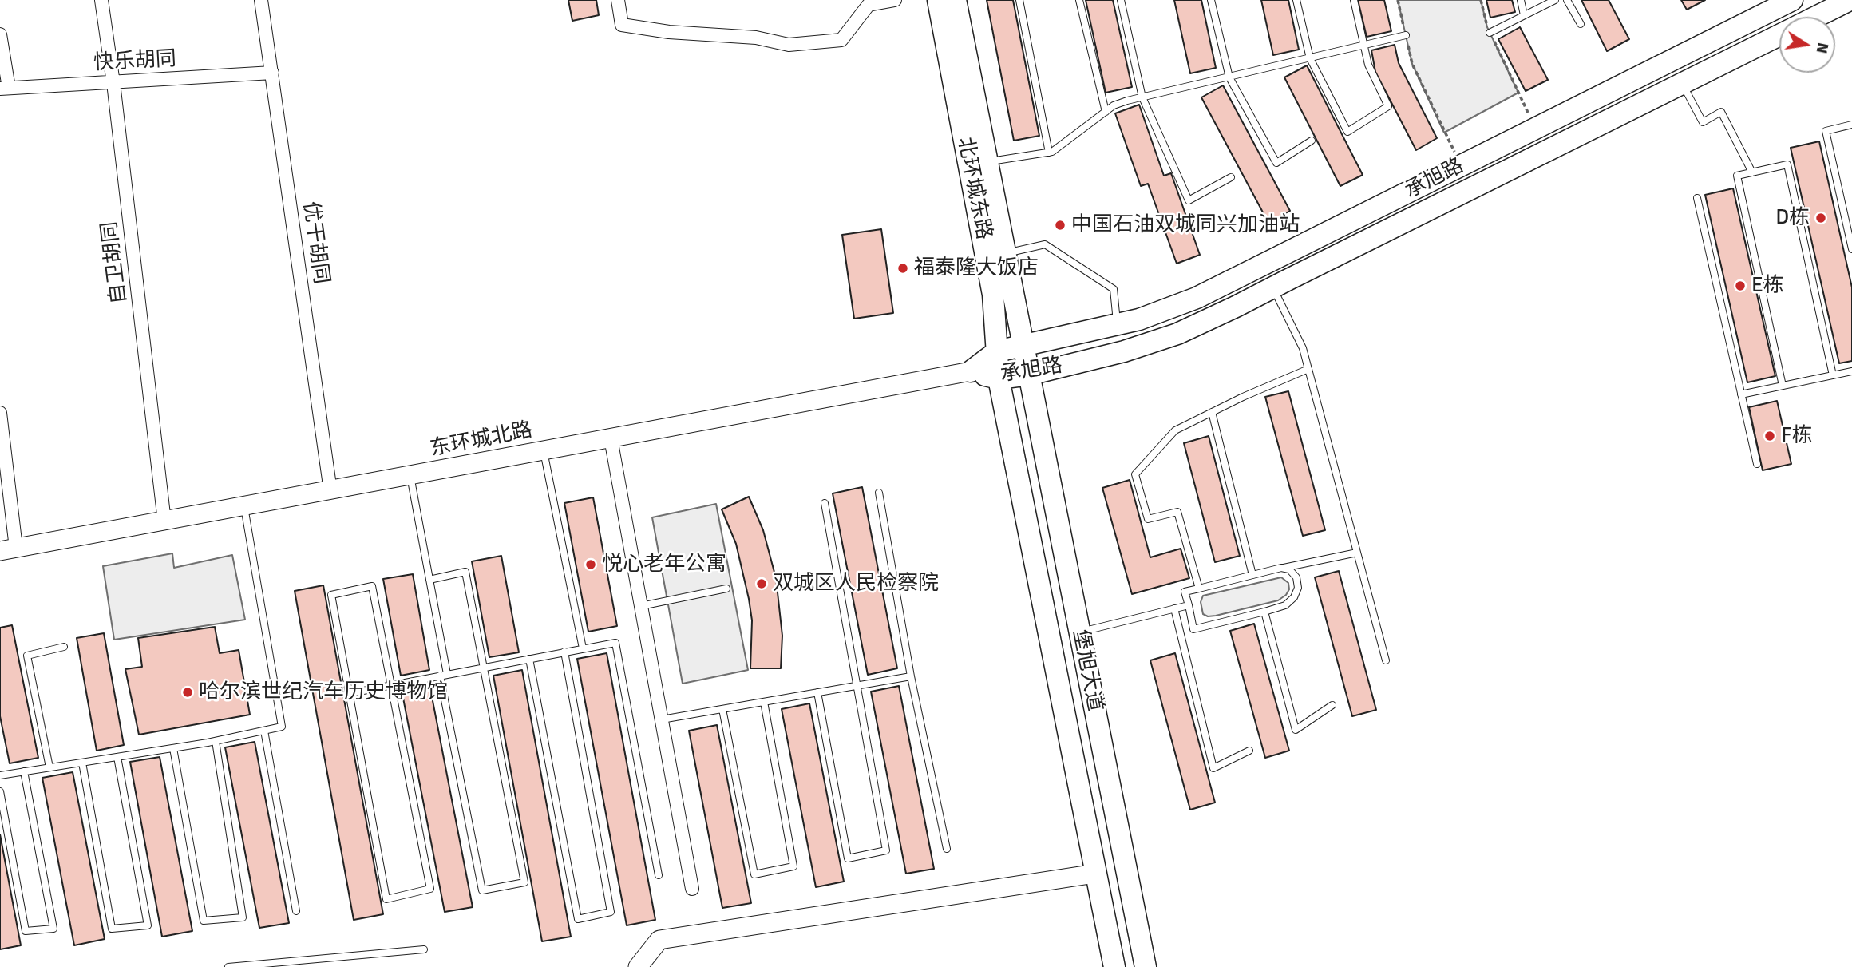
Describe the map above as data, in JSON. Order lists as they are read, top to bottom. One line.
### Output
{"streets":{"main road":["承旭路","北环城东路","东环城北路","堡旭大道"],"street":["快乐胡同","优干胡同","自卫胡同"]},"crossings":[["快乐胡同","优干胡同"],["快乐胡同","自卫胡同"],["承旭路","北环城东路"],["承旭路","东环城北路"],["承旭路","堡旭大道"],["北环城东路","堡旭大道"],["优干胡同","东环城北路"],["自卫胡同","东环城北路"]],"places":["D栋","中国石油双城同兴加油站","福泰隆大饭店","E栋","F栋","悦心老年公寓","双城区人民检察院","哈尔滨世纪汽车历史博物馆"],"north":"right"}
